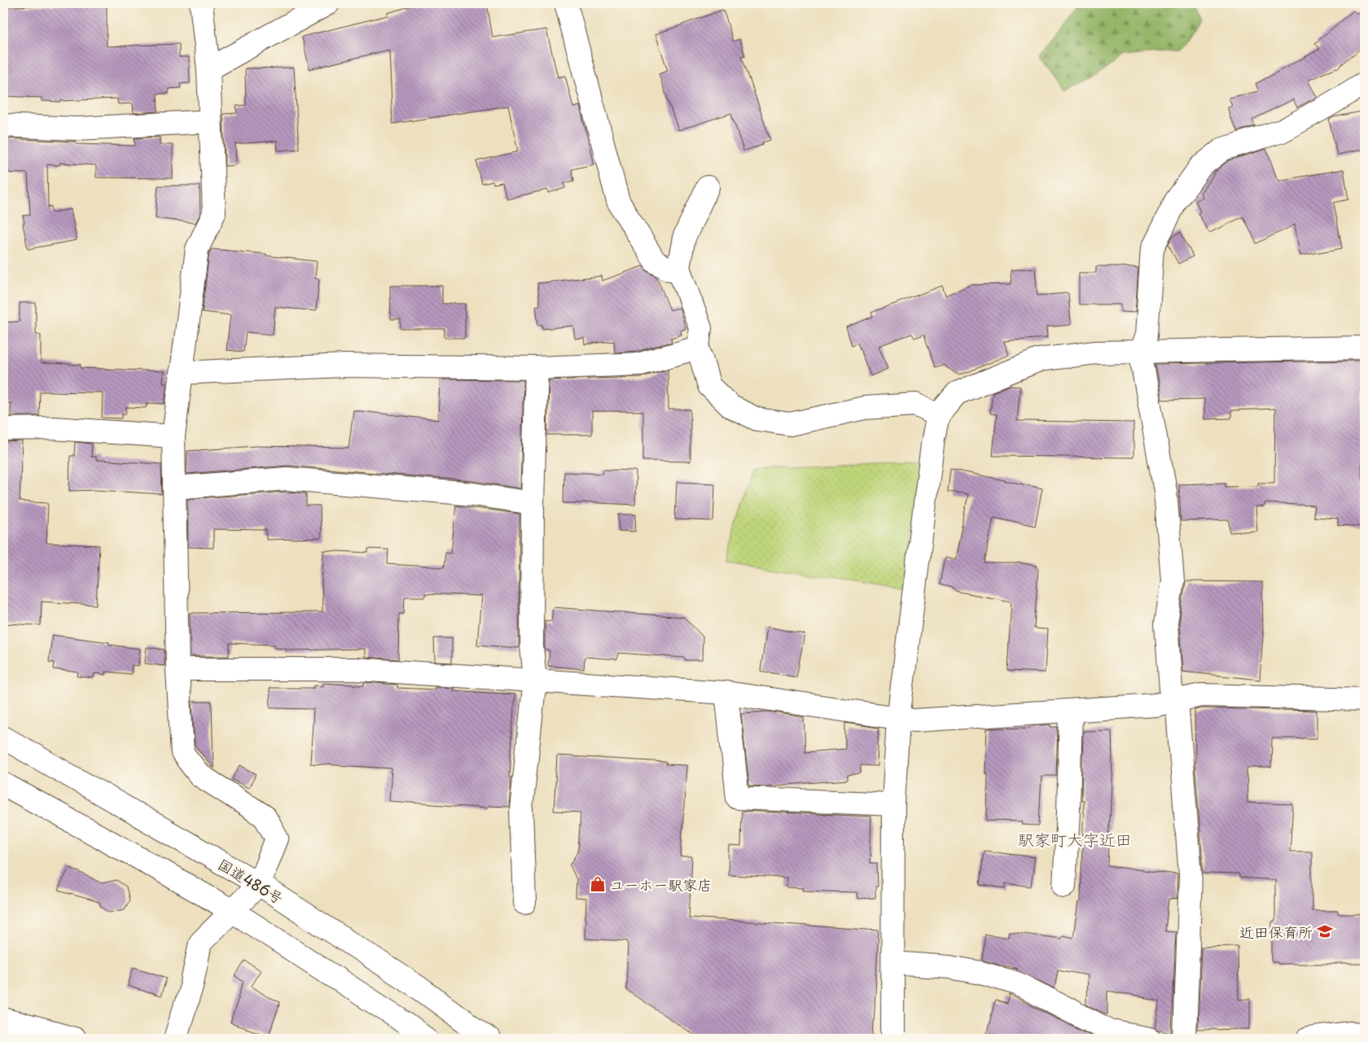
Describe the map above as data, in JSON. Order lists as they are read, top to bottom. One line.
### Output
{"streets":{"main road":["国道486号"]},"districts":["駅家町大字近田"],"places":{"shop":["ユーホー駅家店"],"school or university":["近田保育所"]}}
